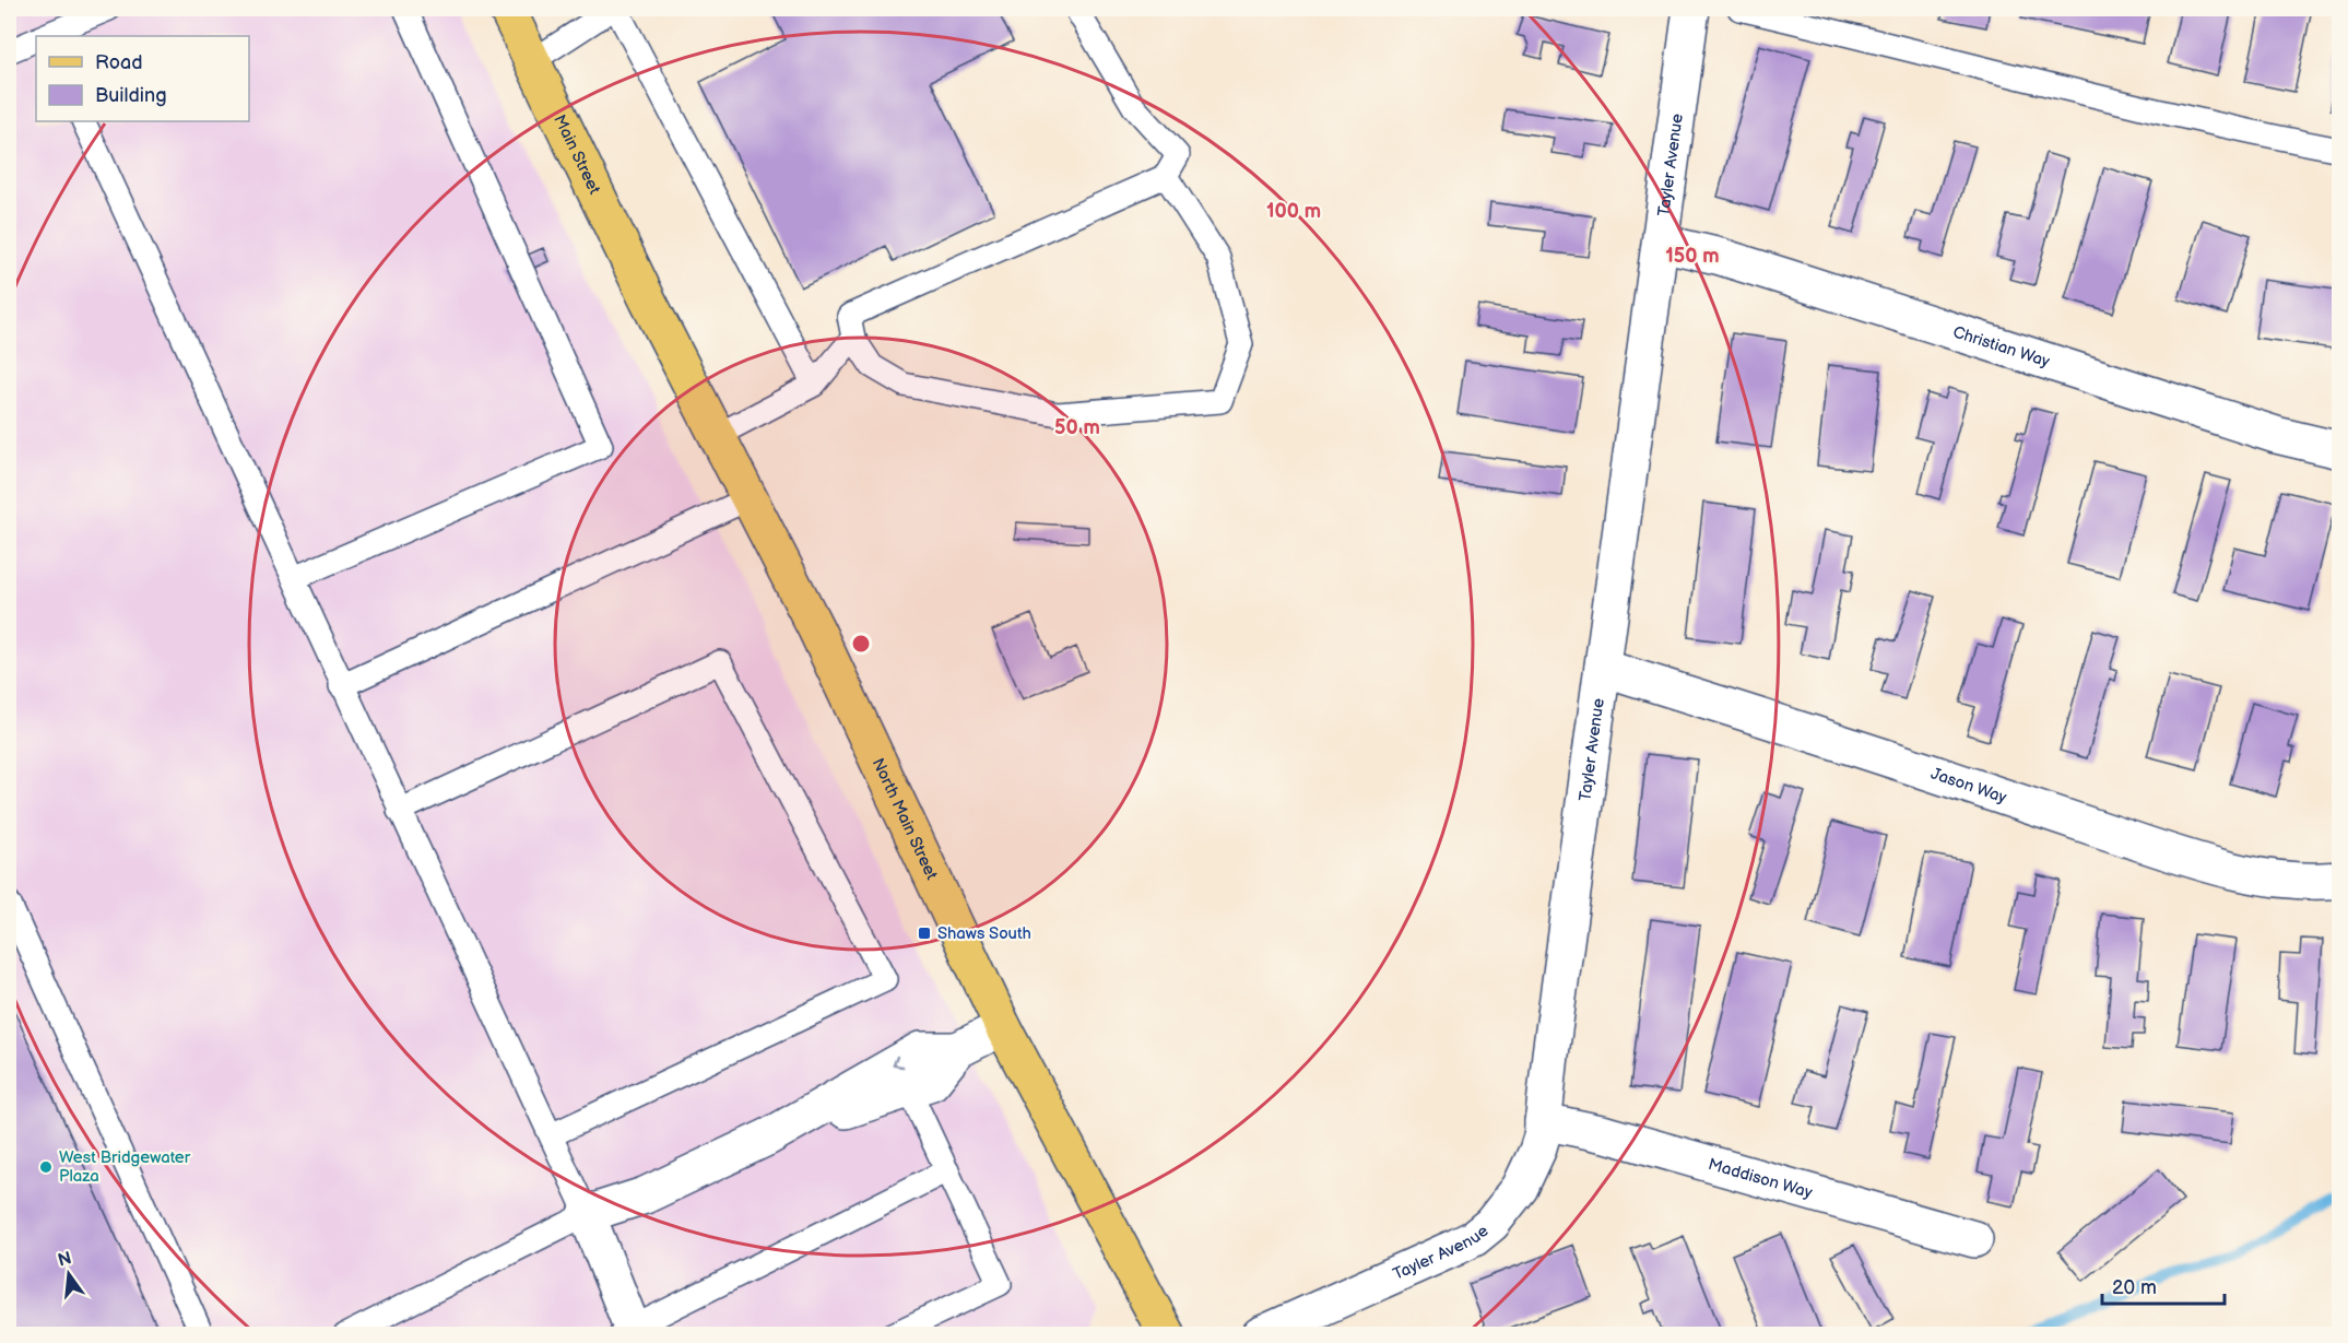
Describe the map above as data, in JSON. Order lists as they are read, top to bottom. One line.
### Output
{"streets":{"main road":["Main Street","North Main Street"],"street":["Tayler Avenue","Christian Way","Jason Way","Maddison Way"]},"crossings":[["Main Street","North Main Street"],["Tayler Avenue","Christian Way"],["Tayler Avenue","Jason Way"],["Tayler Avenue","Maddison Way"]],"places":{"transit":["Shaws South"],"other":["West Bridgewater Plaza"]},"legend":["Road","Building"],"scale_bar":"20 m","north":"top","rings":["100 m","150 m","50 m"]}
